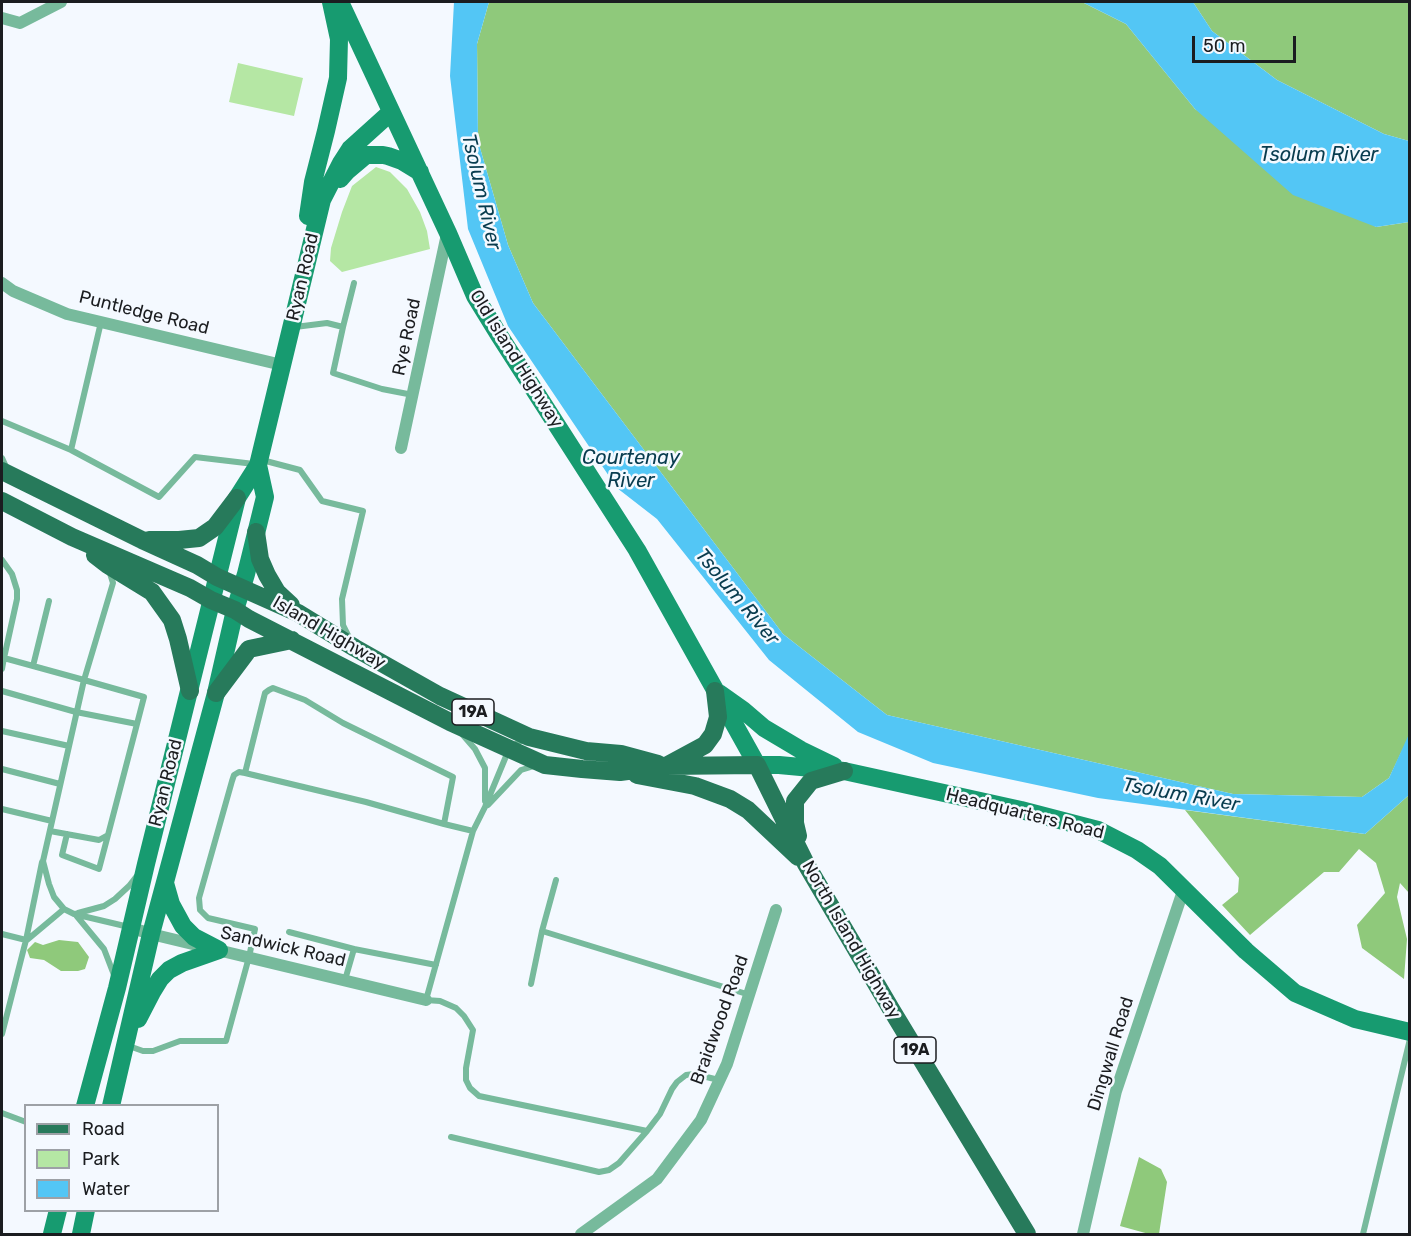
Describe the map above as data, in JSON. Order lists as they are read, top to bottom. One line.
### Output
{"streets":{"main road":["Ryan Road","Old Island Highway","Island Highway","19A","Headquarters Road","North Island Highway"],"street":["Puntledge Road","Rye Road","Sandwick Road","Braidwood Road","Dingwall Road"]},"crossings":[["Ryan Road","Puntledge Road"],["Ryan Road","Old Island Highway"],["Ryan Road","Island Highway"],["Ryan Road","Sandwick Road"],["Rye Road","Old Island Highway"],["Old Island Highway","Island Highway"],["Old Island Highway","Headquarters Road"],["Old Island Highway","North Island Highway"],["Island Highway","Headquarters Road"],["Island Highway","North Island Highway"],["Headquarters Road","North Island Highway"],["Headquarters Road","Dingwall Road"]],"water":["Tsolum River","Courtenay River"],"legend":["Road","Park","Water"],"scale_bar":"50 m"}
